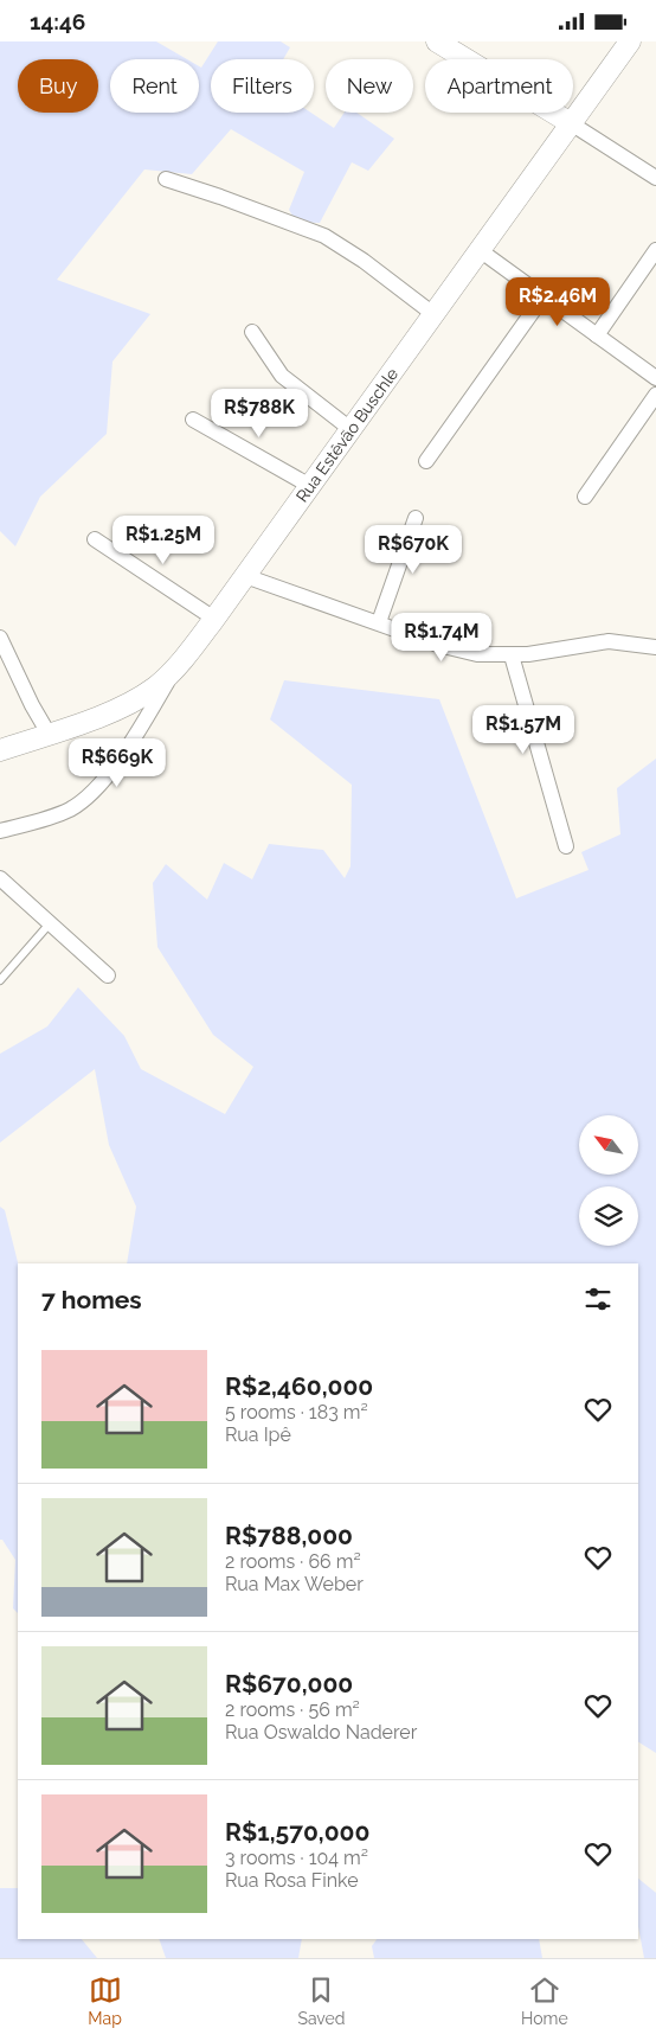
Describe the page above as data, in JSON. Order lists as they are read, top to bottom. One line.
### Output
{"streets":{"street":["Rua Estêvão Buschle"]},"north":"top left","page":{"status":"14:46","chip":["Buy","Rent","Filters","New","Apartment"],"price":["R$2.46M","R$788K","R$1.25M","R$670K","R$1.74M","R$1.57M","R$669K"],"heading":"7 homes","list":[{"name":"R$2,460,000","note":"5 rooms · 183 m² · Rua Ipê"},{"name":"R$788,000","note":"2 rooms · 66 m² · Rua Max Weber"},{"name":"R$670,000","note":"2 rooms · 56 m² · Rua Oswaldo Naderer"},{"name":"R$1,570,000","note":"3 rooms · 104 m² · Rua Rosa Finke"}],"tabs":["Map","Saved","Home"]}}
